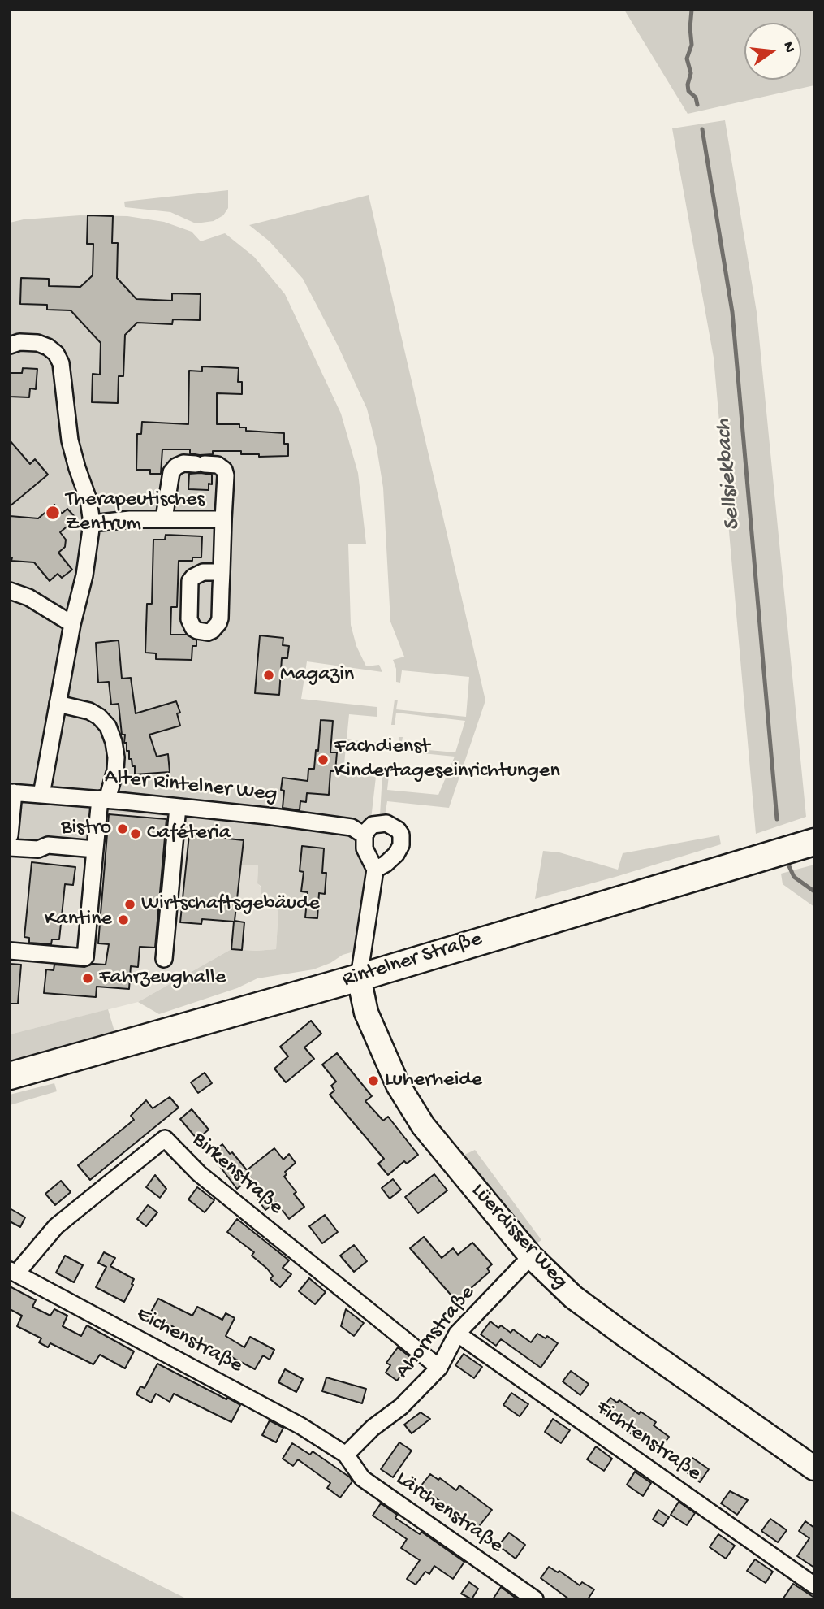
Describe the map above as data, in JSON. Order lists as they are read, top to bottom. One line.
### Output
{"streets":{"main road":["Rintelner Straße","Lüerdisser Weg"],"street":["Alter Rintelner Weg","Birkenstraße","Ahornstraße","Eichenstraße","Fichtenstraße","Lärchenstraße"]},"crossings":[["Rintelner Straße","Lüerdisser Weg"],["Birkenstraße","Ahornstraße"],["Birkenstraße","Eichenstraße"],["Lüerdisser Weg","Ahornstraße"],["Ahornstraße","Eichenstraße"],["Ahornstraße","Fichtenstraße"],["Ahornstraße","Lärchenstraße"],["Eichenstraße","Lärchenstraße"]],"water":["Sellsiekbach"],"places":["Therapeutisches Zentrum","Magazin","Fachdienst Kindertageseinrichtungen","Bistro","Caféteria","Wirtschaftsgebäude","Kantine","Fahrzeughalle","Luherheide"],"north":"right"}
